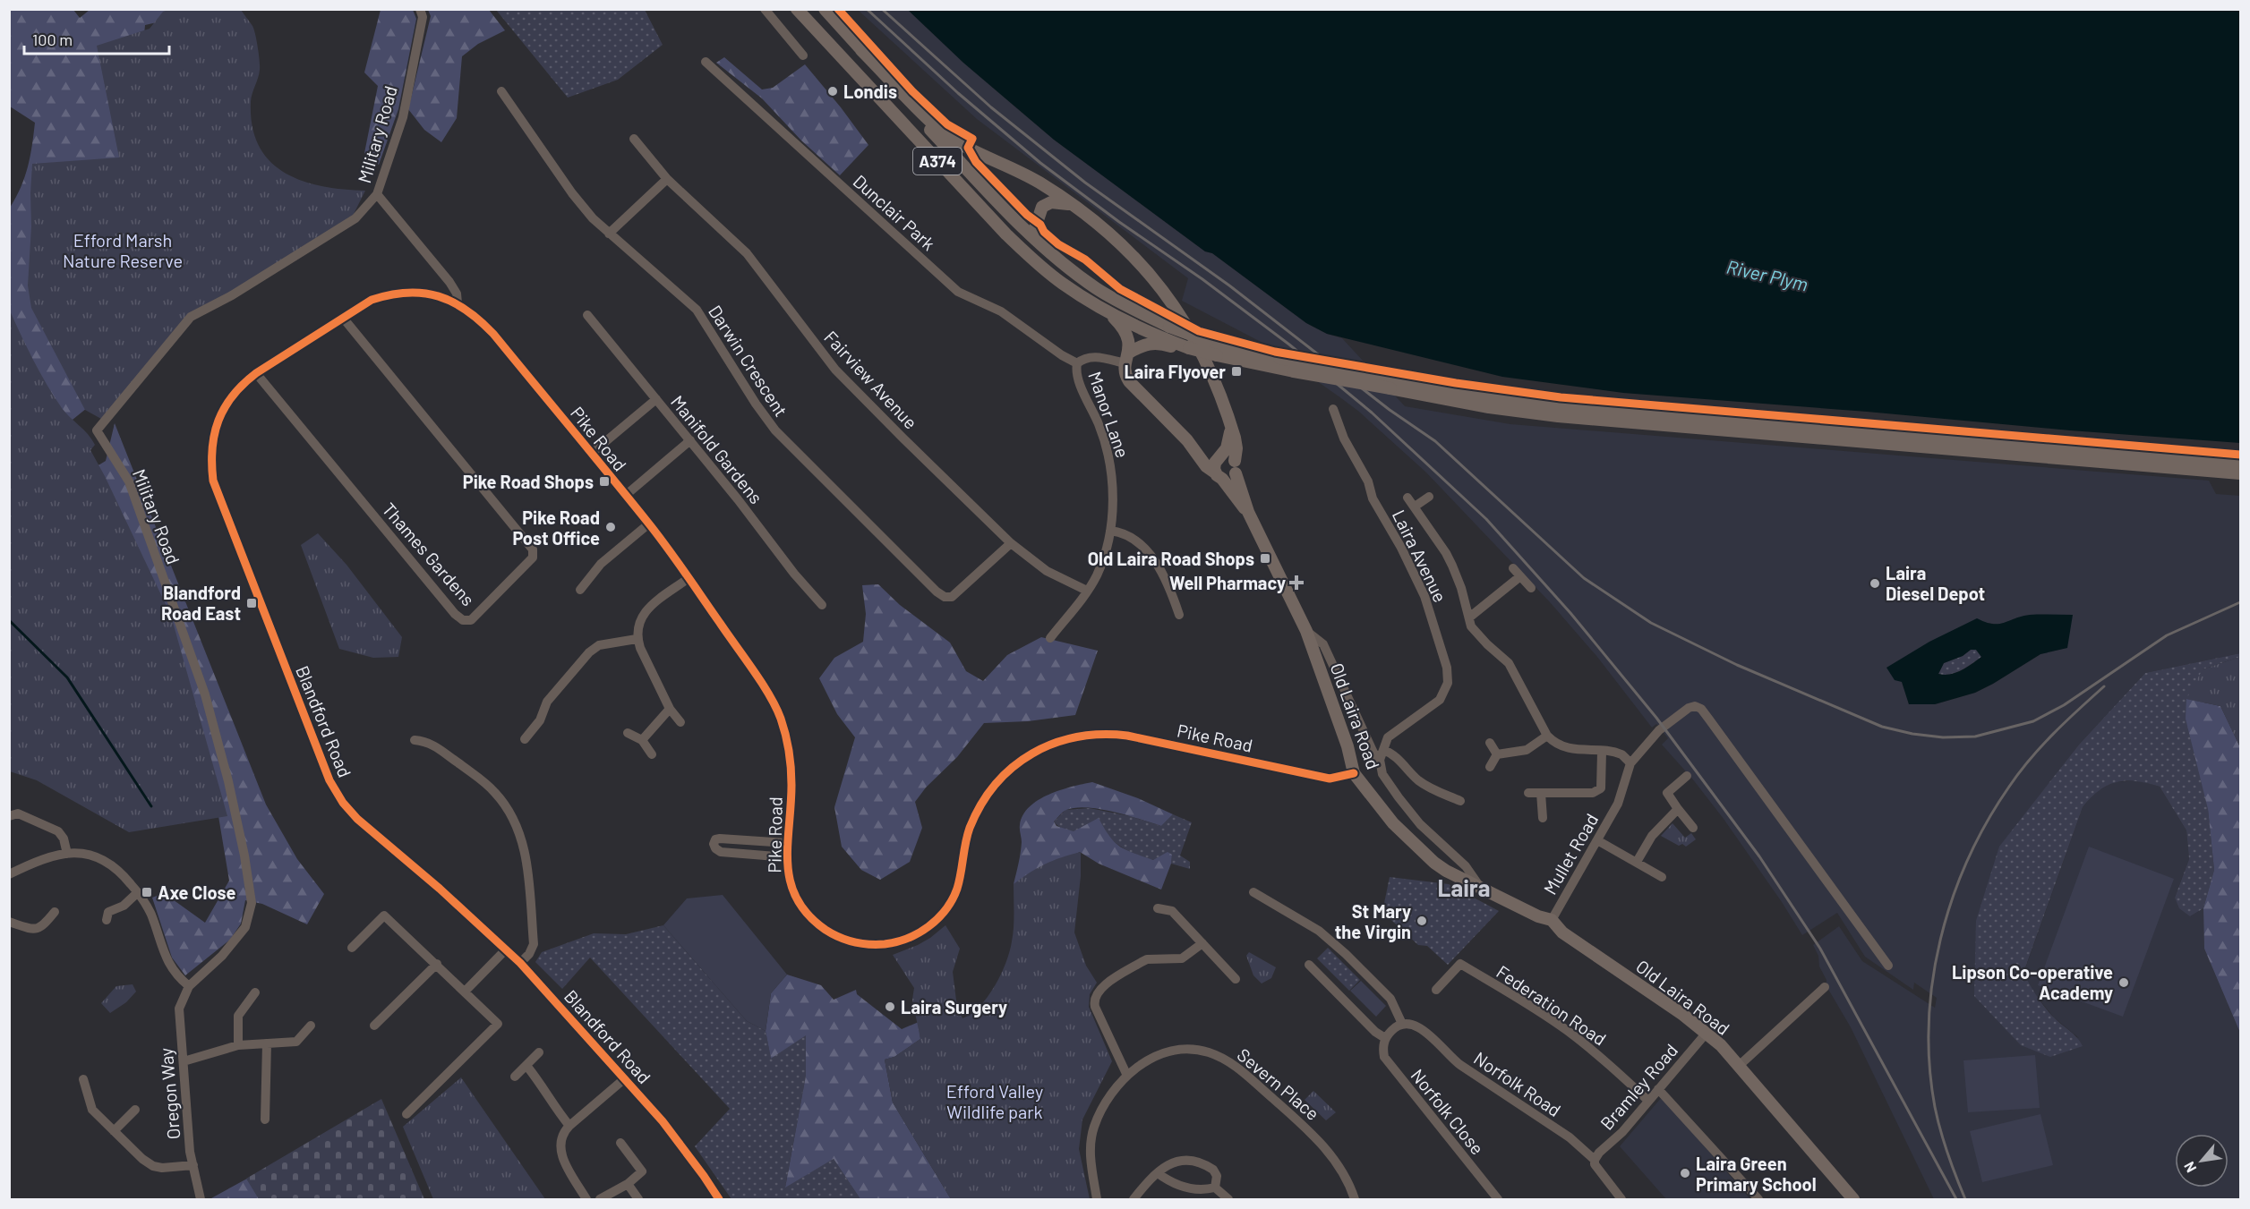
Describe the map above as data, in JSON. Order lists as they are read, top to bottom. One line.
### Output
{"streets":{"main road":["A374","Old Laira Road"],"street":["Military Road","Dunclair Park","Darwin Crescent","Fairview Avenue","Manor Lane","Pike Road","Manifold Gardens","Thames Gardens","Laira Avenue","Blandford Road","Mullet Road","Federation Road","Severn Place","Norfolk Road","Bramley Road","Oregon Way","Norfolk Close"]},"crossings":[["Military Road","Pike Road"],["Military Road","Oregon Way"],["A374","Old Laira Road"],["Dunclair Park","Manor Lane"],["Darwin Crescent","Fairview Avenue"],["Fairview Avenue","Manor Lane"],["Manor Lane","Old Laira Road"],["Pike Road","Old Laira Road"],["Pike Road","Blandford Road"],["Thames Gardens","Blandford Road"],["Laira Avenue","Old Laira Road"],["Old Laira Road","Mullet Road"],["Old Laira Road","Bramley Road"],["Federation Road","Bramley Road"],["Norfolk Road","Bramley Road"]],"districts":["Laira"],"water":["River Plym"],"parks":["Efford Marsh Nature Reserve","Efford Valley Wildlife park"],"places":{"other":["Londis","Pike Road Post Office","Laira Diesel Depot","St Mary the Virgin","Lipson Co-operative Academy","Laira Surgery","Laira Green Primary School"],"transit":["Laira Flyover","Pike Road Shops","Old Laira Road Shops","Blandford Road East","Axe Close"],"health":["Well Pharmacy"]},"scale_bar":"100 m","north":"bottom left"}
